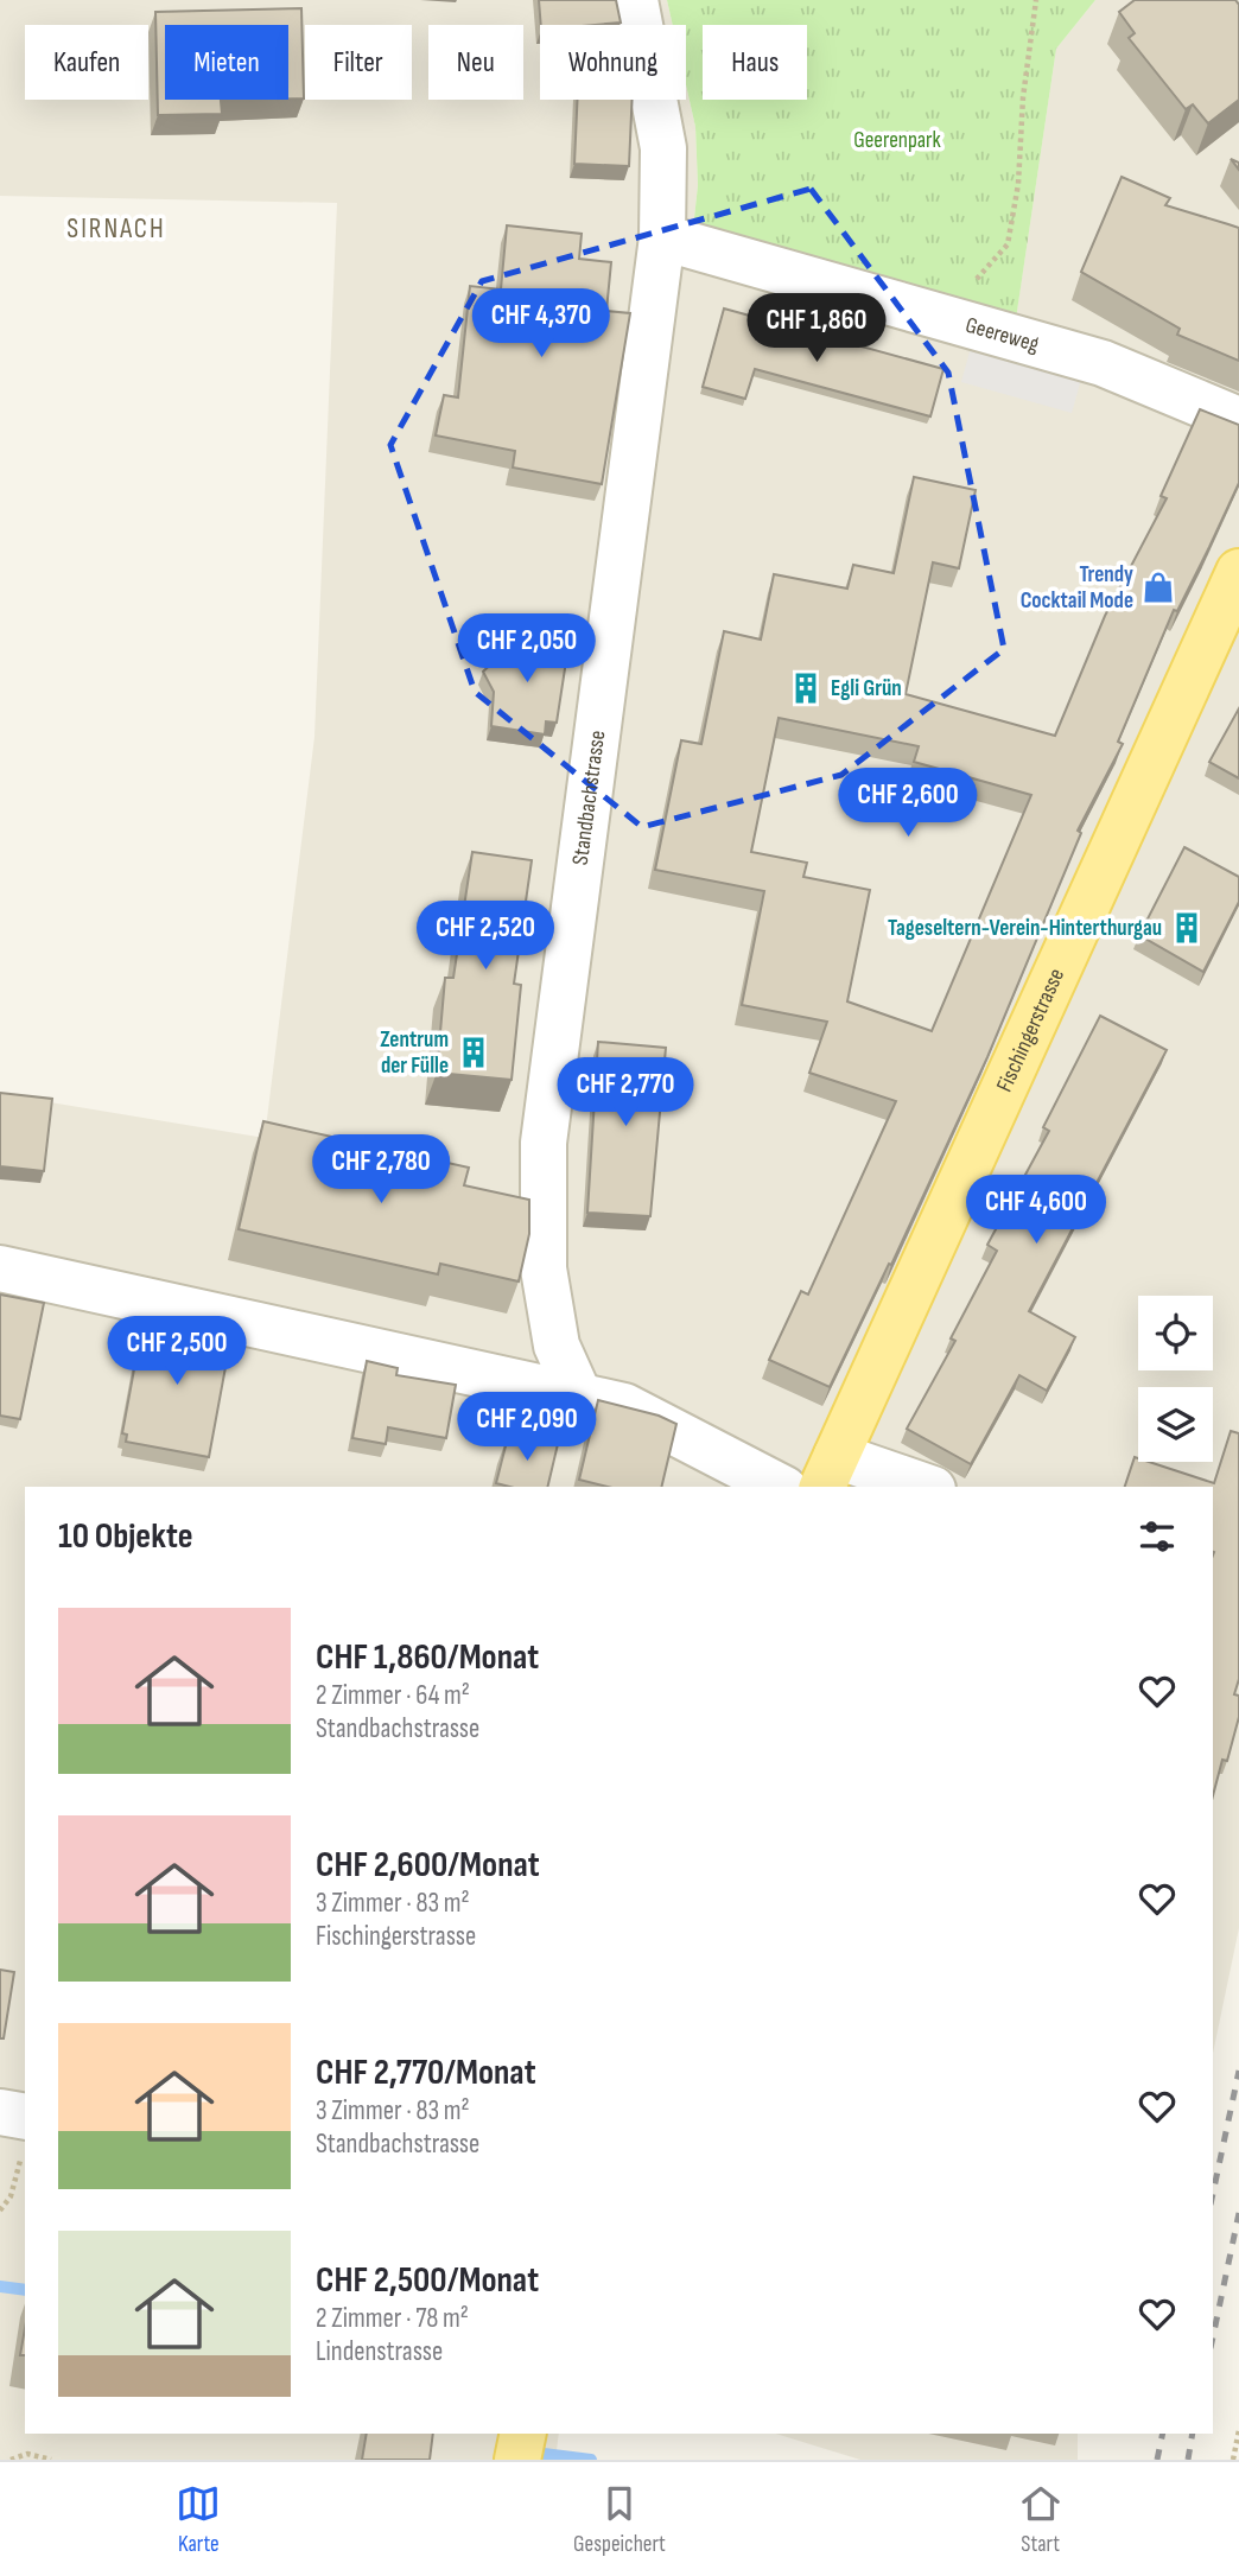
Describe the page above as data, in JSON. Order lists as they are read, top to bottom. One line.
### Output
{"streets":{"main road":["Fischingerstrasse"],"street":["Geereweg","Standbachstrasse"]},"crossings":[["Geereweg","Standbachstrasse"]],"districts":["SIRNACH"],"parks":["Geerenpark"],"places":{"shop":["Trendy Cocktail Mode"],"building":["Egli Grün","Tageseltern-Verein-Hinterthurgau","Zentrum der Fülle"]},"page":{"chip":["Kaufen","Mieten","Filter","Neu","Wohnung","Haus"],"price":["CHF 4,370","CHF 1,860","CHF 2,050","CHF 2,600","CHF 2,520","CHF 2,770","CHF 2,780","CHF 4,600","CHF 2,500","CHF 2,090"],"heading":"10 Objekte","list":[{"name":"CHF 1,860/Monat","note":"2 Zimmer · 64 m² · Standbachstrasse"},{"name":"CHF 2,600/Monat","note":"3 Zimmer · 83 m² · Fischingerstrasse"},{"name":"CHF 2,770/Monat","note":"3 Zimmer · 83 m² · Standbachstrasse"},{"name":"CHF 2,500/Monat","note":"2 Zimmer · 78 m² · Lindenstrasse"}],"tabs":["Karte","Gespeichert","Start"]}}
